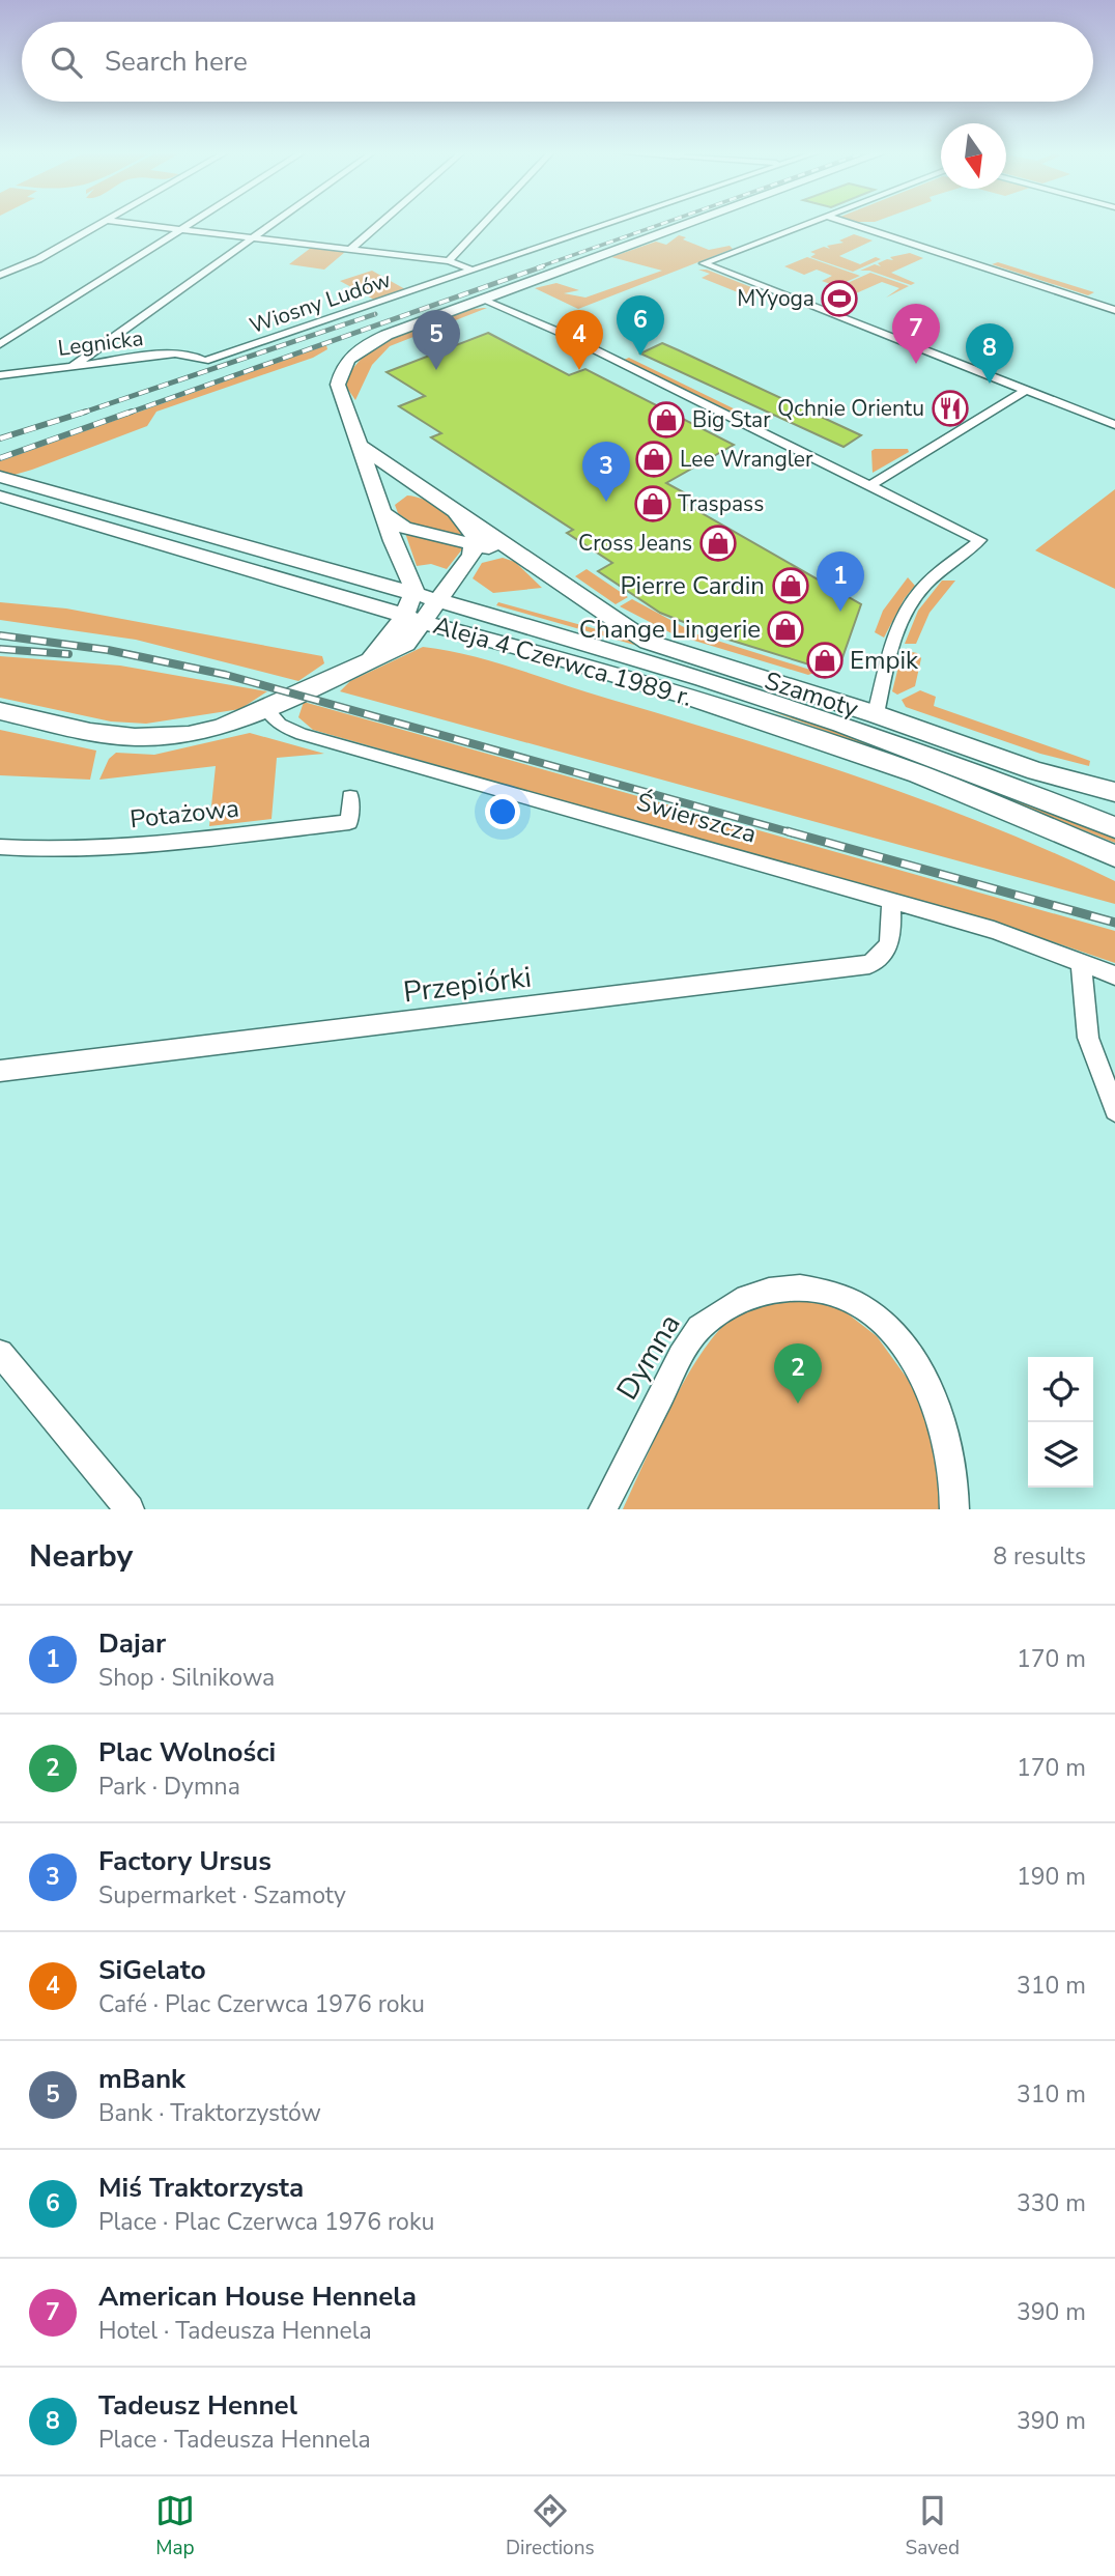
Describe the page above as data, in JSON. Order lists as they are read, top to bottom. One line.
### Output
{"streets":{"main road":["Aleja 4 Czerwca 1989 r."],"street":["Wiosny Ludów","Legnicka","Szamoty","Potażowa","Świerszcza","Przepiórki","Dymna"]},"crossings":[["Wiosny Ludów","Legnicka"],["Świerszcza","Przepiórki"]],"places":{"sports":["MYyoga"],"restaurant":["Qchnie Orientu"],"shop":["Big Star","Lee Wrangler","Traspass","Cross Jeans","Pierre Cardin","Change Lingerie","Empik"]},"north":"bottom","page":{"search":"Search here","pins":["6","7","4","5","8","3","1","2"],"heading":["Nearby","8 results"],"list":[{"mark":"1","name":"Dajar","note":"Shop · Silnikowa","value":"170 m"},{"mark":"2","name":"Plac Wolności","note":"Park · Dymna","value":"170 m"},{"mark":"3","name":"Factory Ursus","note":"Supermarket · Szamoty","value":"190 m"},{"mark":"4","name":"SiGelato","note":"Café · Plac Czerwca 1976 roku","value":"310 m"},{"mark":"5","name":"mBank","note":"Bank · Traktorzystów","value":"310 m"},{"mark":"6","name":"Miś Traktorzysta","note":"Place · Plac Czerwca 1976 roku","value":"330 m"},{"mark":"7","name":"American House Hennela","note":"Hotel · Tadeusza Hennela","value":"390 m"},{"mark":"8","name":"Tadeusz Hennel","note":"Place · Tadeusza Hennela","value":"390 m"}],"nav":["Map","Directions","Saved"]}}
